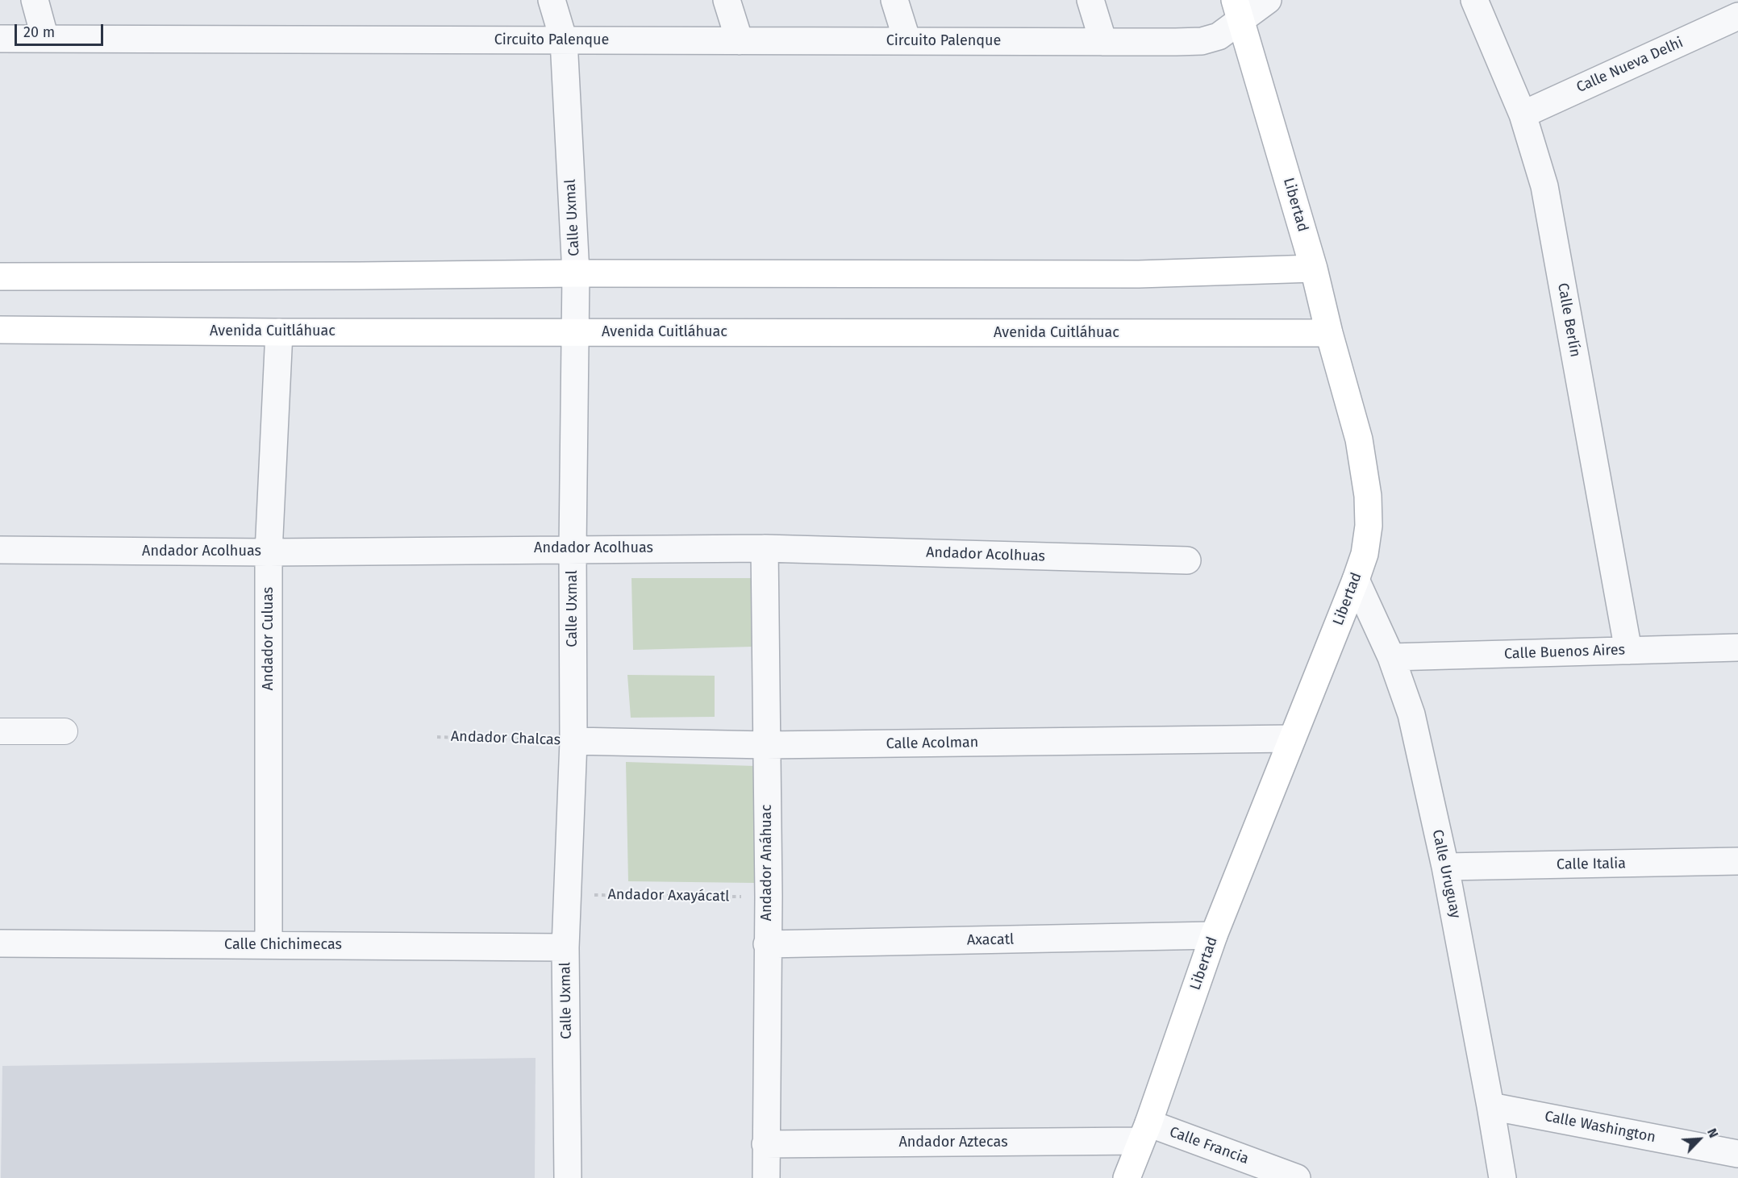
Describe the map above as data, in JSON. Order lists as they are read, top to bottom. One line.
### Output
{"streets":{"main road":["Libertad","Avenida Cuitláhuac"],"street":["Circuito Palenque","Calle Nueva Delhi","Calle Uxmal","Calle Berlín","Andador Acolhuas","Andador Culuas","Calle Buenos Aires","Calle Acolman","Andador Anáhuac","Calle Italia","Calle Uruguay","Axacatl","Calle Chichimecas","Calle Washington","Andador Aztecas","Calle Francia"],"path":["Andador Chalcas","Andador Axayácatl"]},"crossings":[["Circuito Palenque","Libertad"],["Circuito Palenque","Calle Uxmal"],["Calle Nueva Delhi","Calle Berlín"],["Libertad","Avenida Cuitláhuac"],["Libertad","Calle Acolman"],["Libertad","Calle Uruguay"],["Libertad","Axacatl"],["Libertad","Andador Aztecas"],["Libertad","Calle Francia"],["Calle Uxmal","Avenida Cuitláhuac"],["Calle Uxmal","Andador Acolhuas"],["Calle Uxmal","Andador Chalcas"],["Calle Uxmal","Calle Acolman"],["Calle Uxmal","Andador Axayácatl"],["Calle Uxmal","Calle Chichimecas"],["Calle Berlín","Calle Buenos Aires"],["Avenida Cuitláhuac","Andador Culuas"],["Andador Acolhuas","Andador Culuas"],["Andador Acolhuas","Andador Anáhuac"],["Andador Culuas","Calle Chichimecas"],["Calle Buenos Aires","Calle Uruguay"],["Andador Chalcas","Calle Acolman"],["Calle Acolman","Andador Anáhuac"],["Andador Anáhuac","Andador Axayácatl"],["Andador Anáhuac","Axacatl"],["Andador Anáhuac","Andador Aztecas"],["Calle Italia","Calle Uruguay"],["Calle Uruguay","Calle Washington"],["Andador Aztecas","Calle Francia"]],"scale_bar":"20 m","north":"top right"}
